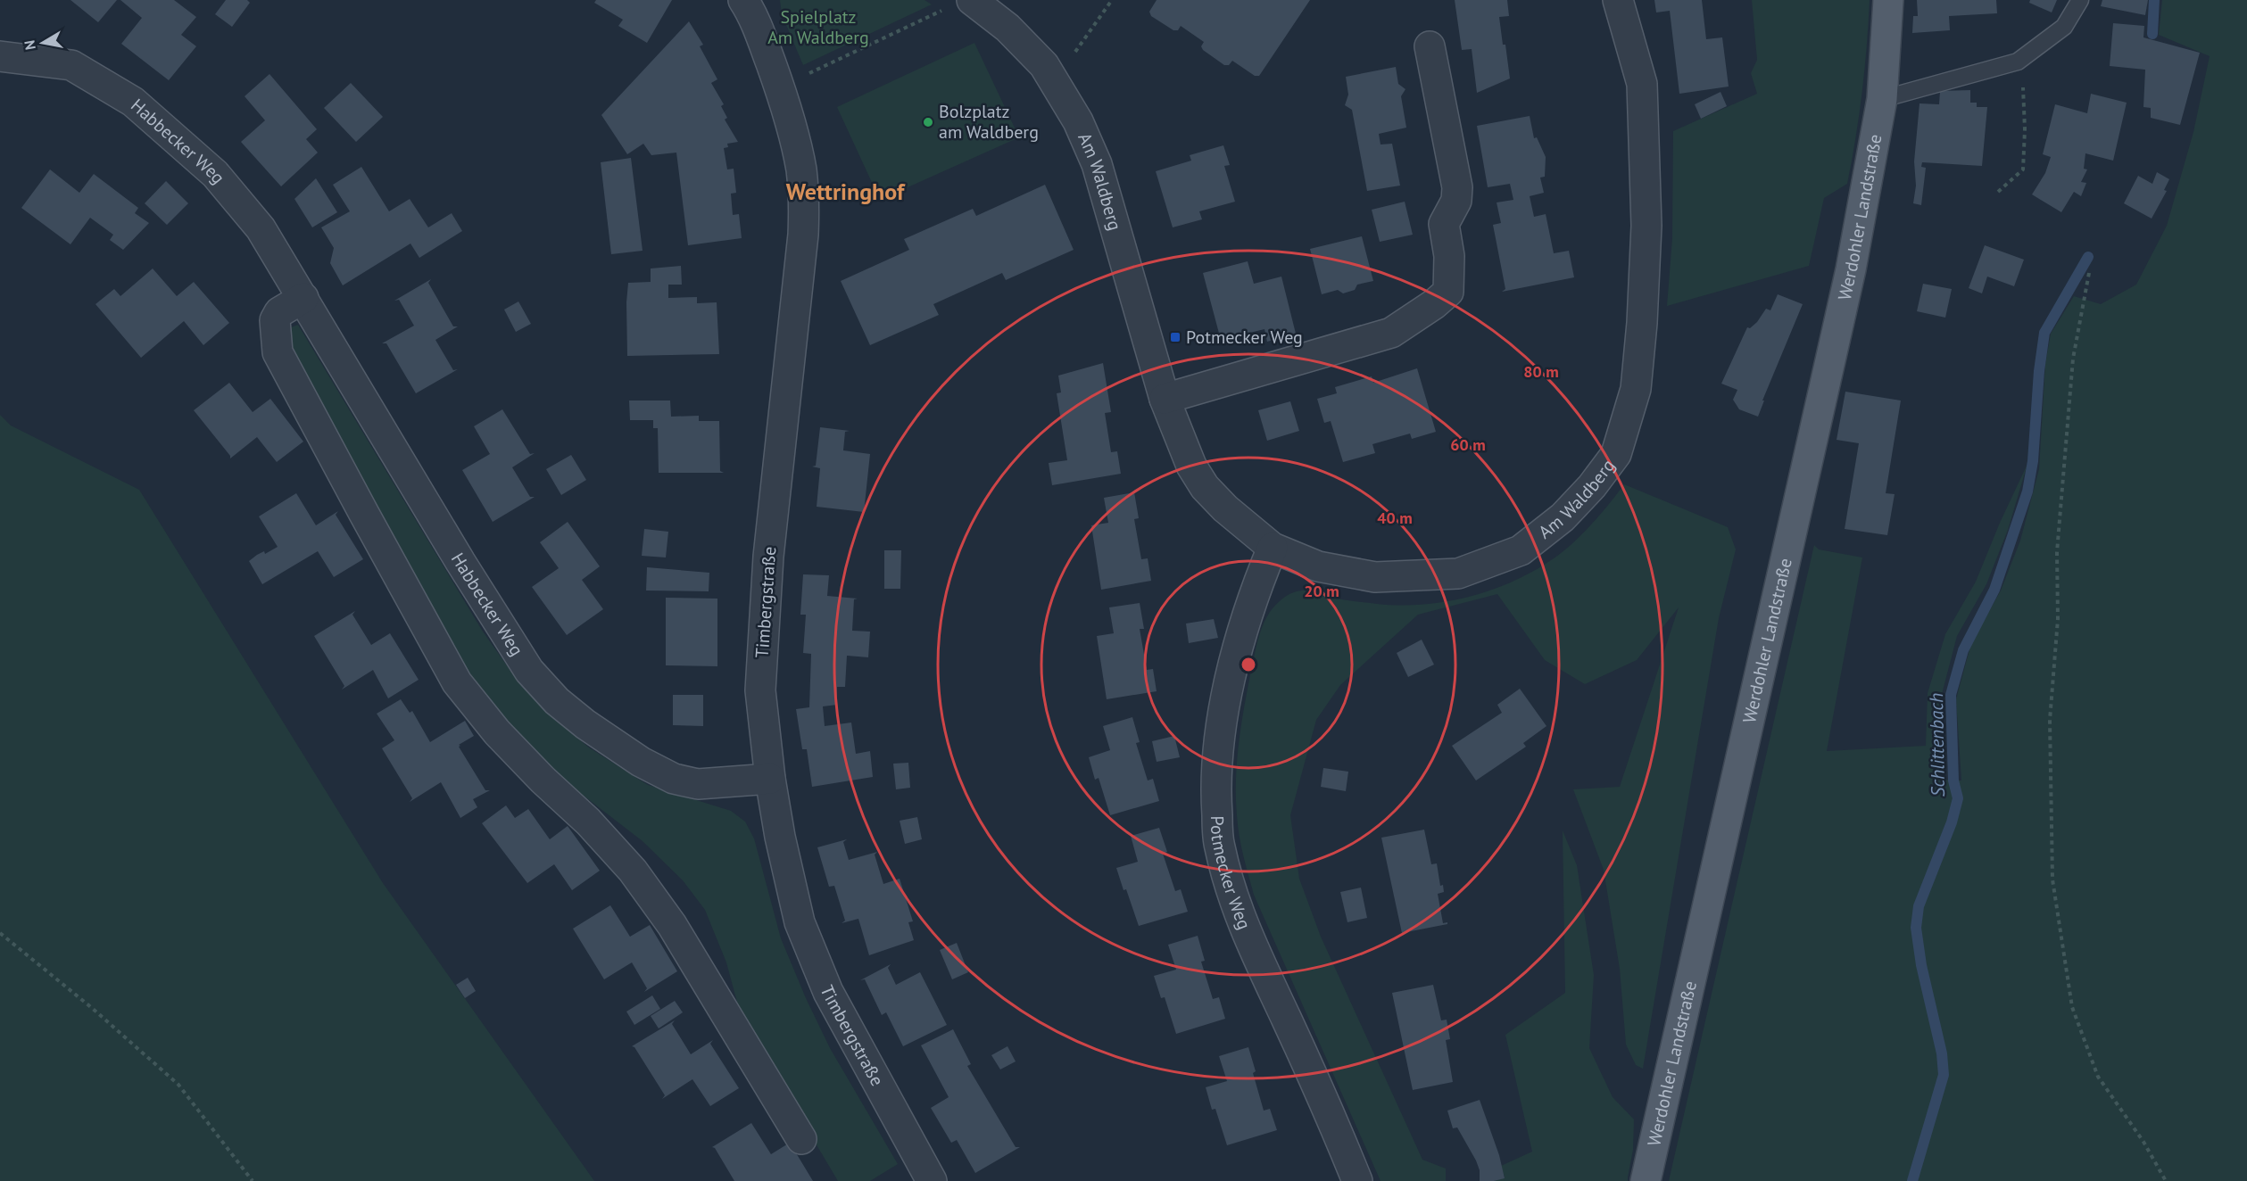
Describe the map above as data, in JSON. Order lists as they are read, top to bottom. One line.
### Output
{"streets":{"main road":["Werdohler Landstraße"],"street":["Habbecker Weg","Am Waldberg","Timbergstraße","Potmecker Weg"]},"crossings":[["Habbecker Weg","Timbergstraße"],["Am Waldberg","Potmecker Weg"]],"districts":["Wettringhof"],"water":["Schlittenbach"],"parks":["Spielplatz Am Waldberg"],"places":{"other":["Bolzplatz am Waldberg"],"transit":["Potmecker Weg"]},"north":"left","rings":["80 m","60 m","40 m","20 m"]}
